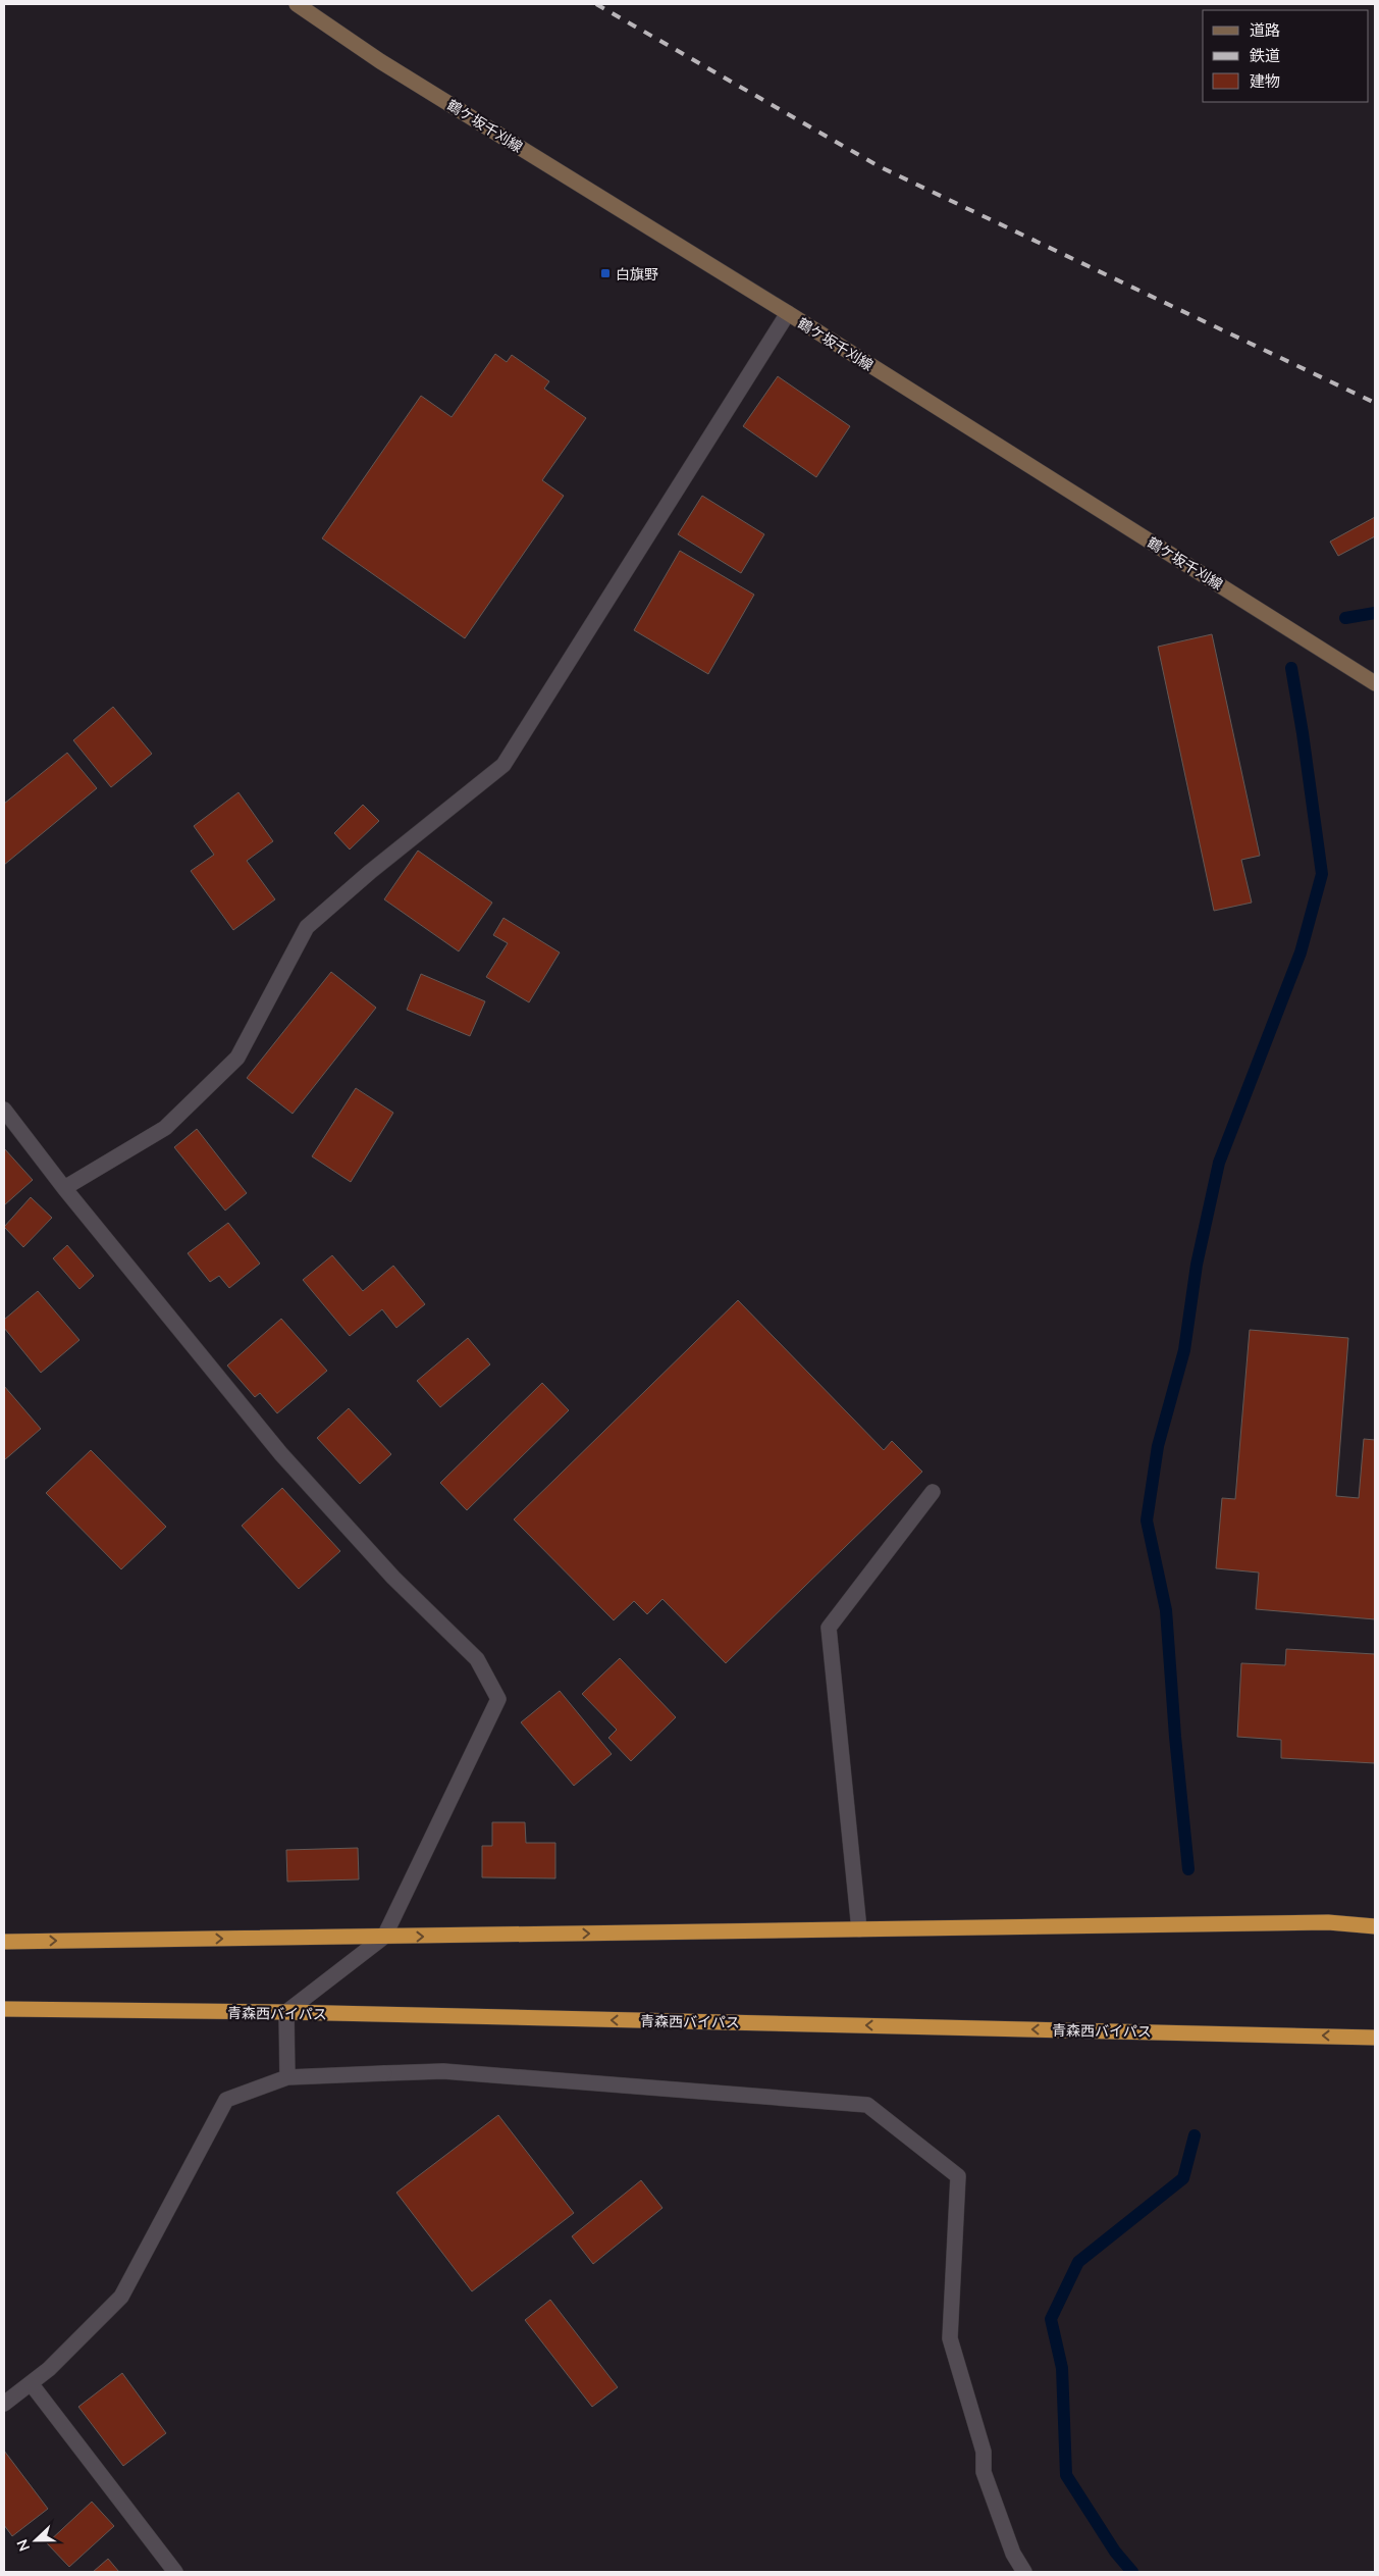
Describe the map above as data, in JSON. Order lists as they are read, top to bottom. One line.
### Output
{"streets":{"highway":["青森西バイパス"],"main road":["鶴ケ坂千刈線"]},"places":{"transit":["白旗野"]},"legend":["道路","鉄道","建物"],"north":"left"}
